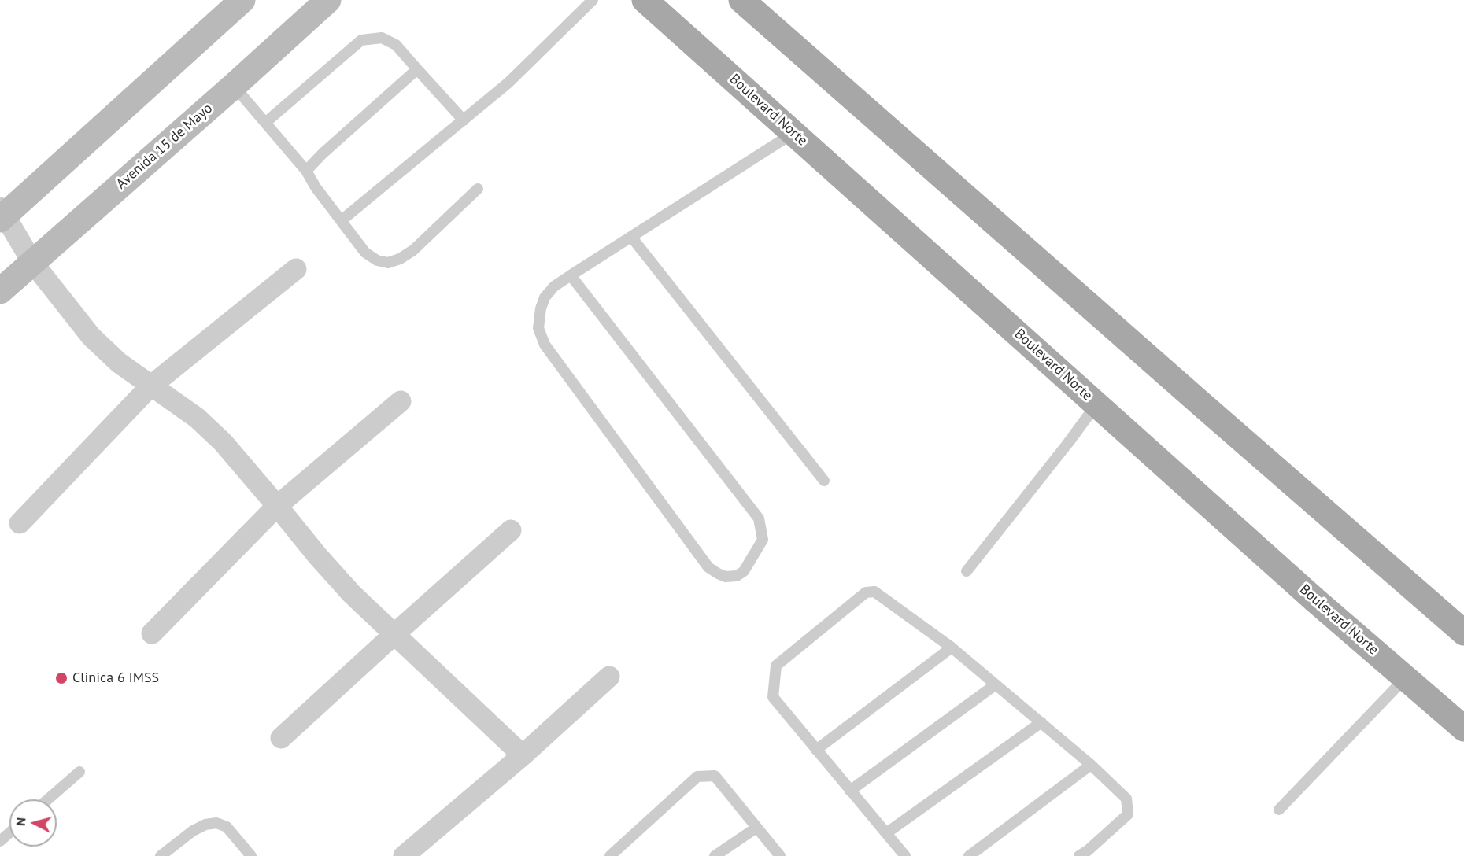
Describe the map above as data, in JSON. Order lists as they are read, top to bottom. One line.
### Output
{"streets":{"main road":["Boulevard Norte","Avenida 15 de Mayo"]},"places":["Clinica 6 IMSS"],"north":"left"}
